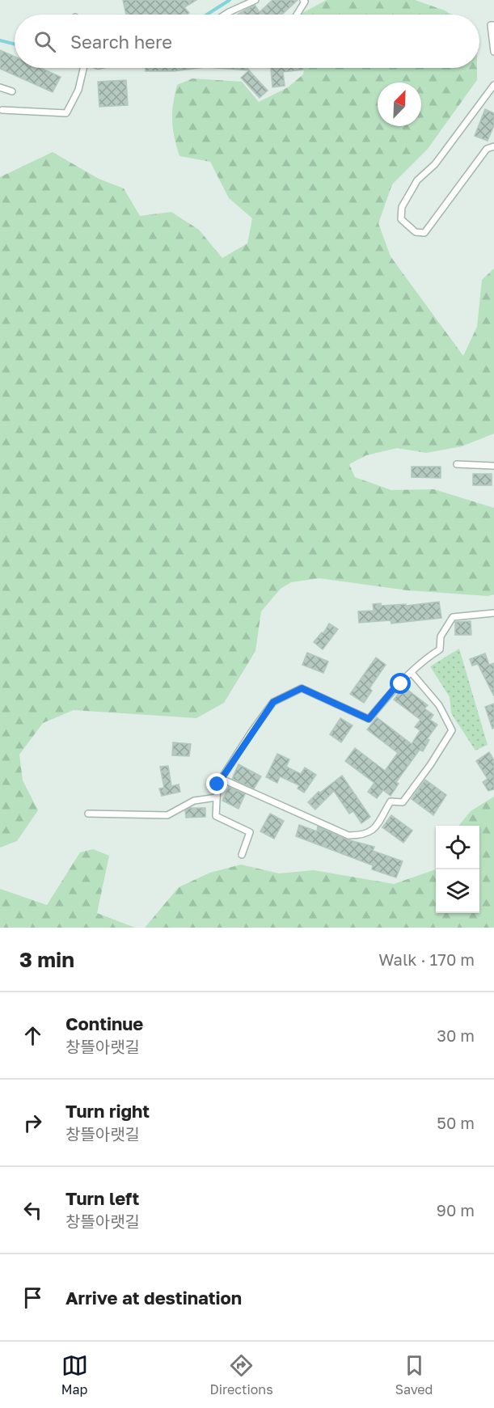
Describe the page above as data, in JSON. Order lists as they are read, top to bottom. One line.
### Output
{"north":"top right","page":{"search":"Search here","heading":["3 min","Walk · 170 m"],"list":[["Continue","창뜰아랫길","30 m"],["Turn right","창뜰아랫길","50 m"],["Turn left","창뜰아랫길","90 m"],"Arrive at destination"],"nav":["Map","Directions","Saved"]}}
